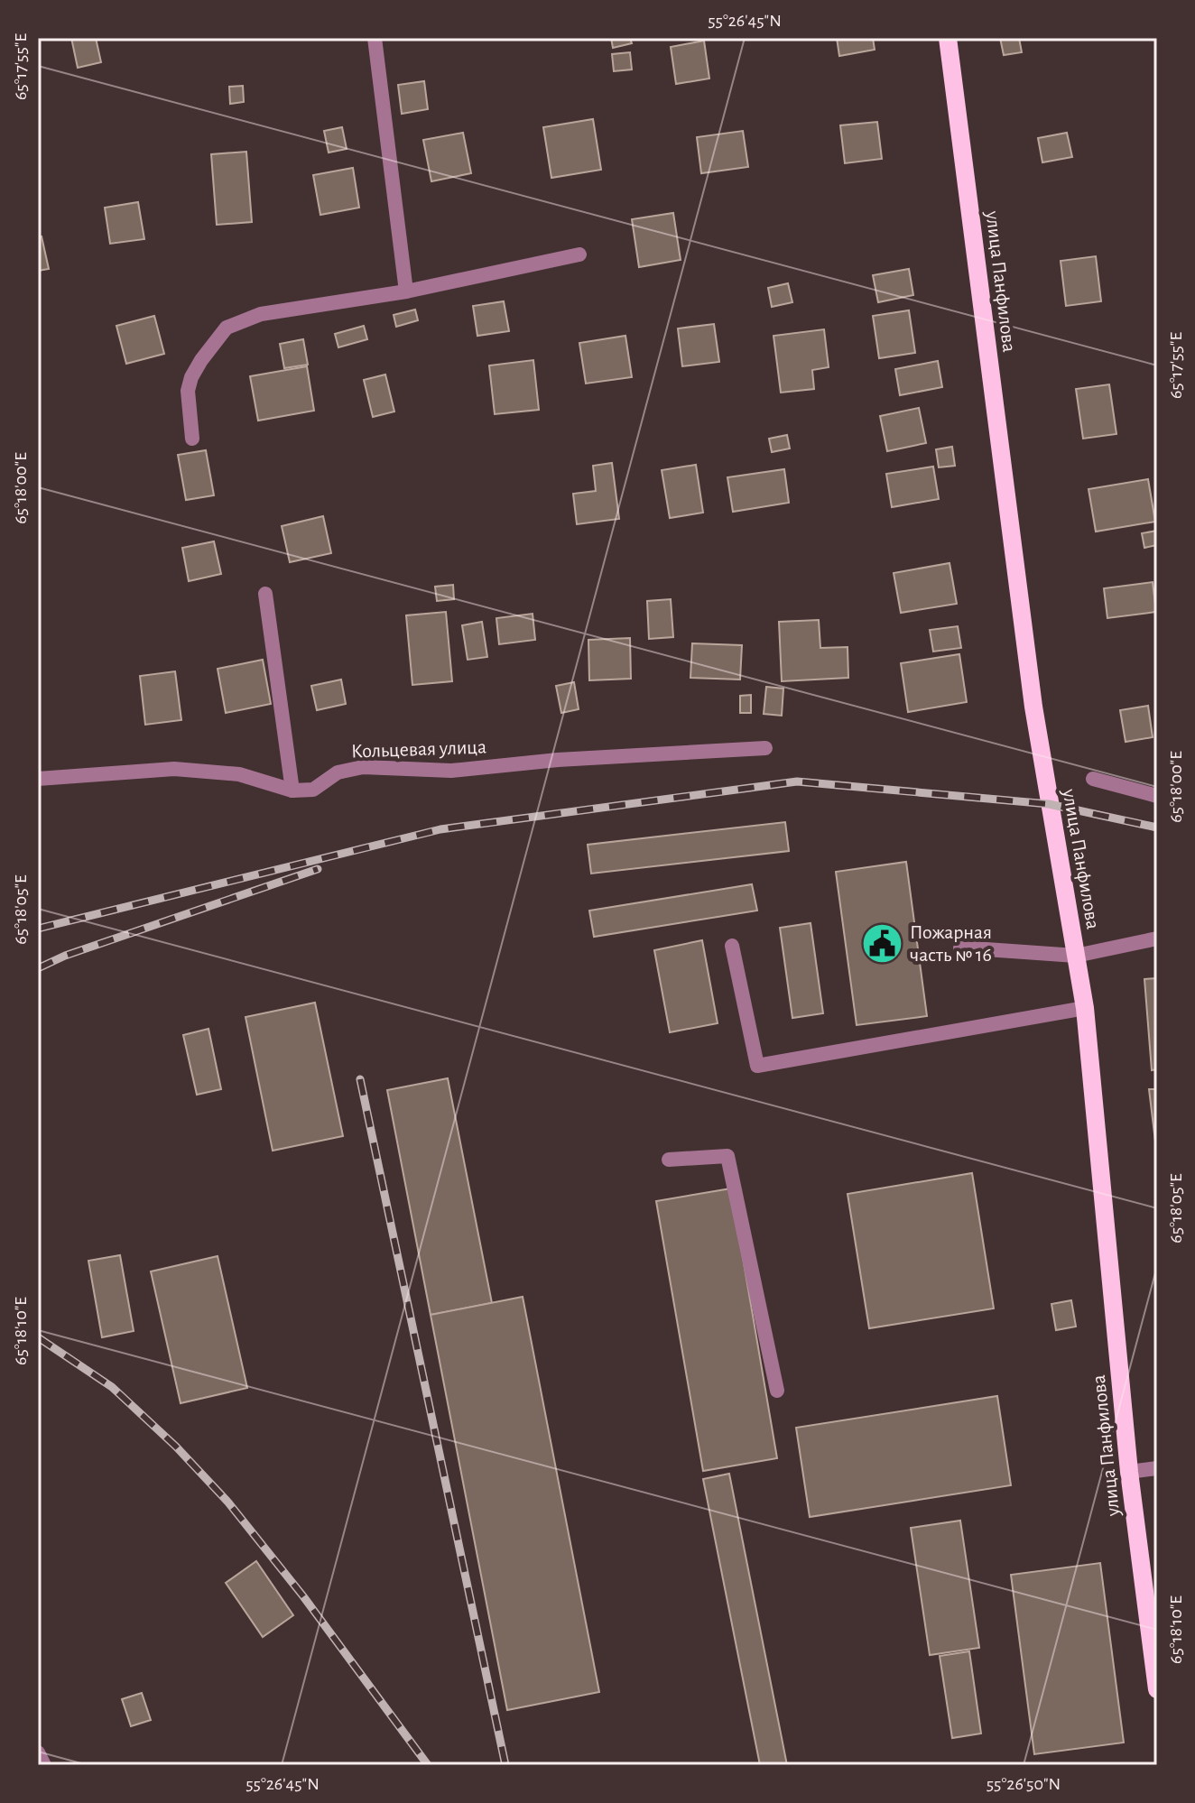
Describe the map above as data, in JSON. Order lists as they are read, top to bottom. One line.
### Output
{"streets":{"main road":["улица Панфилова"],"street":["Кольцевая улица"]},"places":{"public building":["Пожарная часть № 16"]},"coordinates":["55°26'45\"N","65°17'55\"E","65°18'00\"E","65°18'05\"E","65°18'10\"E","55°26'50\"N"]}
